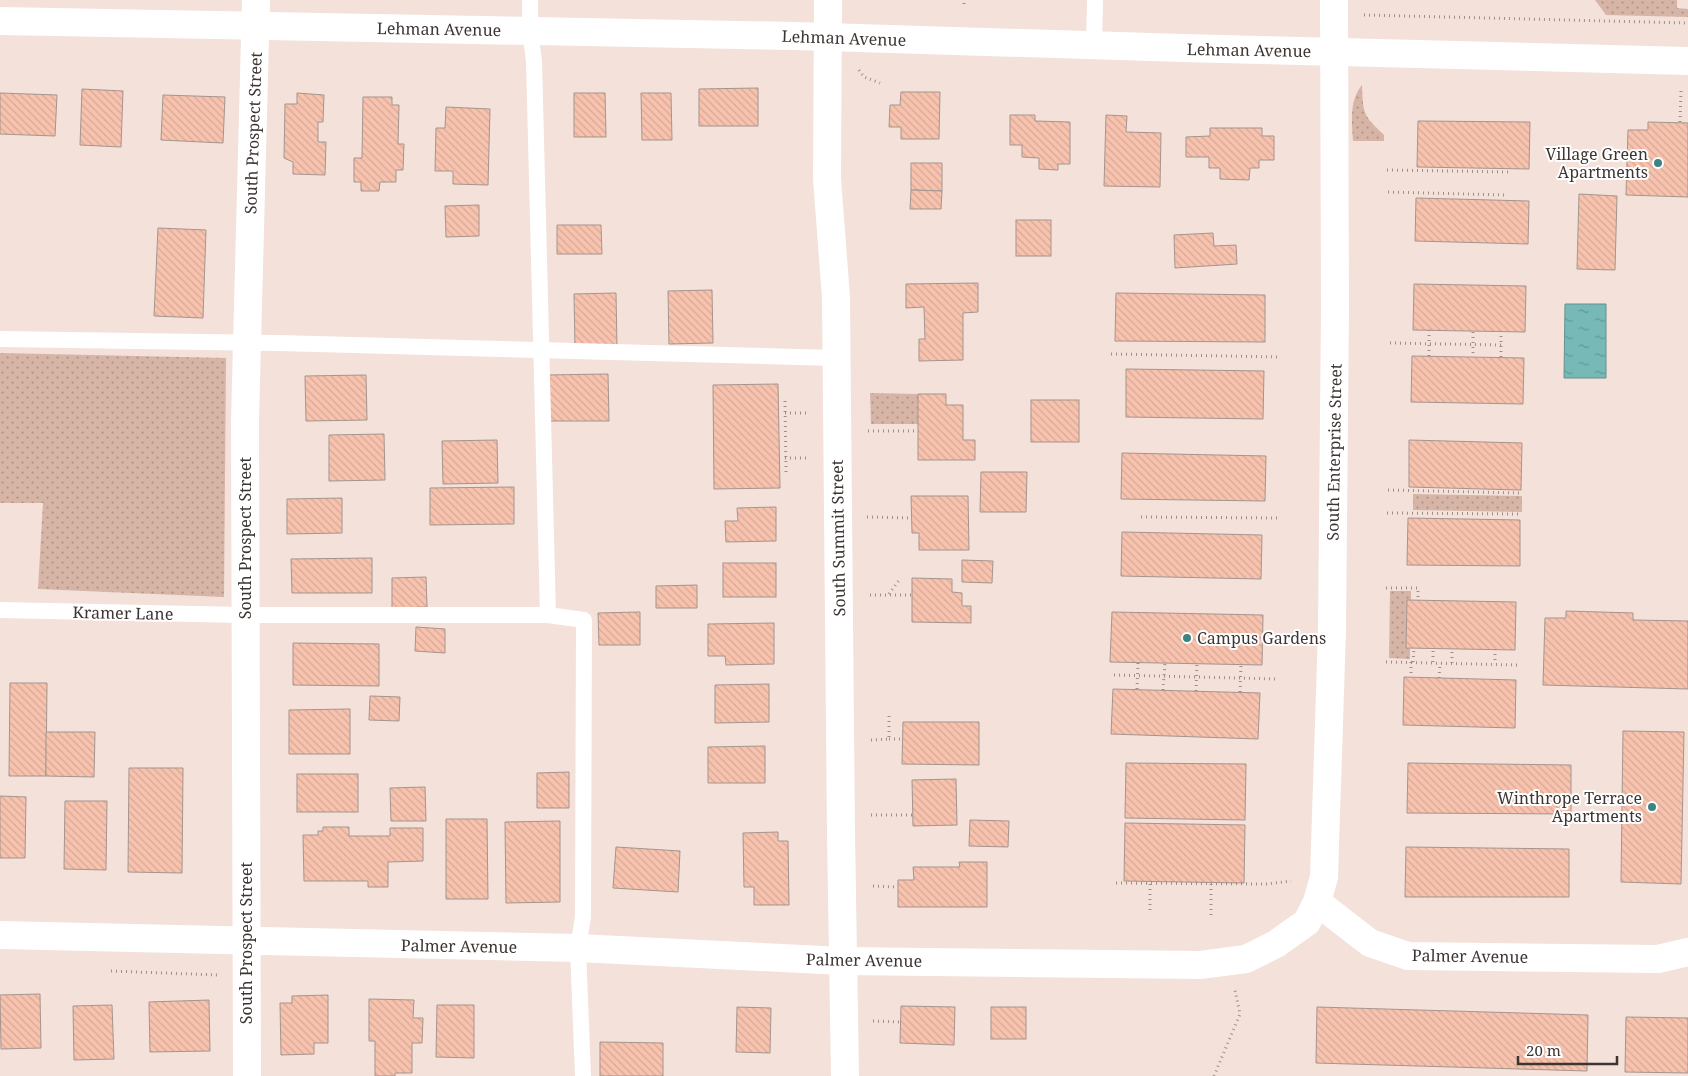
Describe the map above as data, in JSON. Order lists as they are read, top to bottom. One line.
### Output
{"streets":{"street":["Lehman Avenue","South Prospect Street","South Enterprise Street","South Summit Street","Palmer Avenue"],"lane":["Kramer Lane"]},"crossings":[["Lehman Avenue","South Prospect Street"],["Lehman Avenue","South Enterprise Street"],["Lehman Avenue","South Summit Street"],["South Prospect Street","Kramer Lane"],["South Prospect Street","Palmer Avenue"],["South Enterprise Street","Palmer Avenue"],["South Summit Street","Palmer Avenue"],["Kramer Lane","Palmer Avenue"]],"places":["Village Green Apartments","Campus Gardens","Winthrope Terrace Apartments"],"scale_bar":"20 m"}
